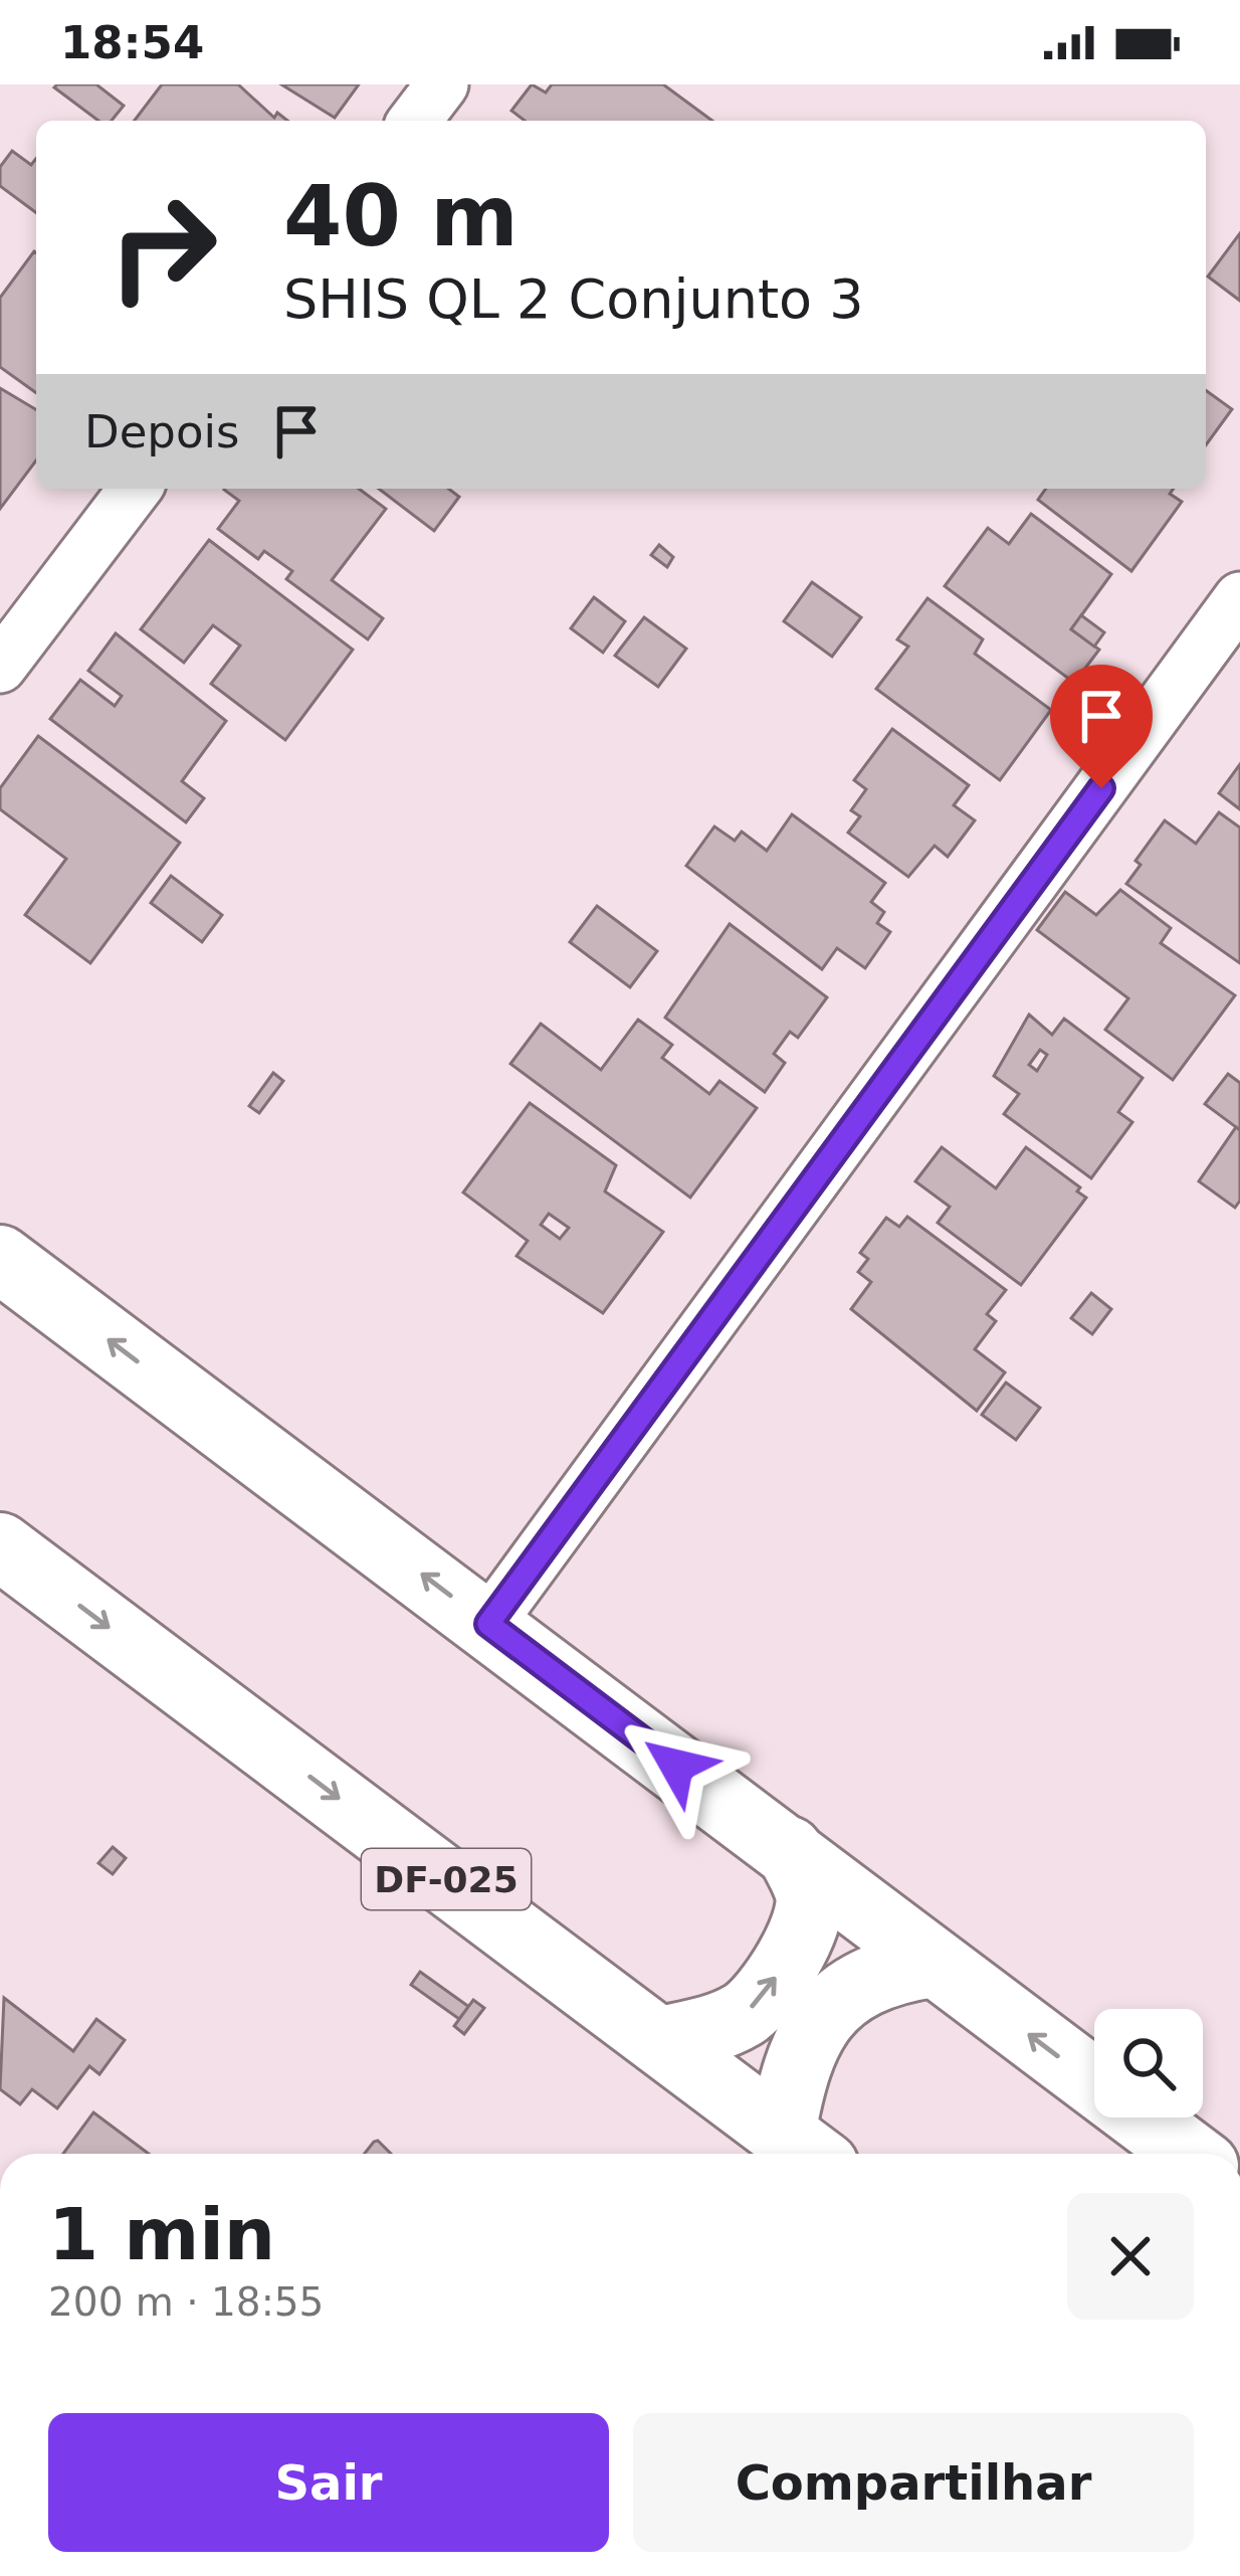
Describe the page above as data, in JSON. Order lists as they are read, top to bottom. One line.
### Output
{"streets":{"main road":["DF-025"]},"page":{"status":"18:54","turn":["40 m","SHIS QL 2 Conjunto 3"],"then":"Depois","heading":["1 min","200 m · 18:55"],"buttons":["Sair","Compartilhar"]}}
